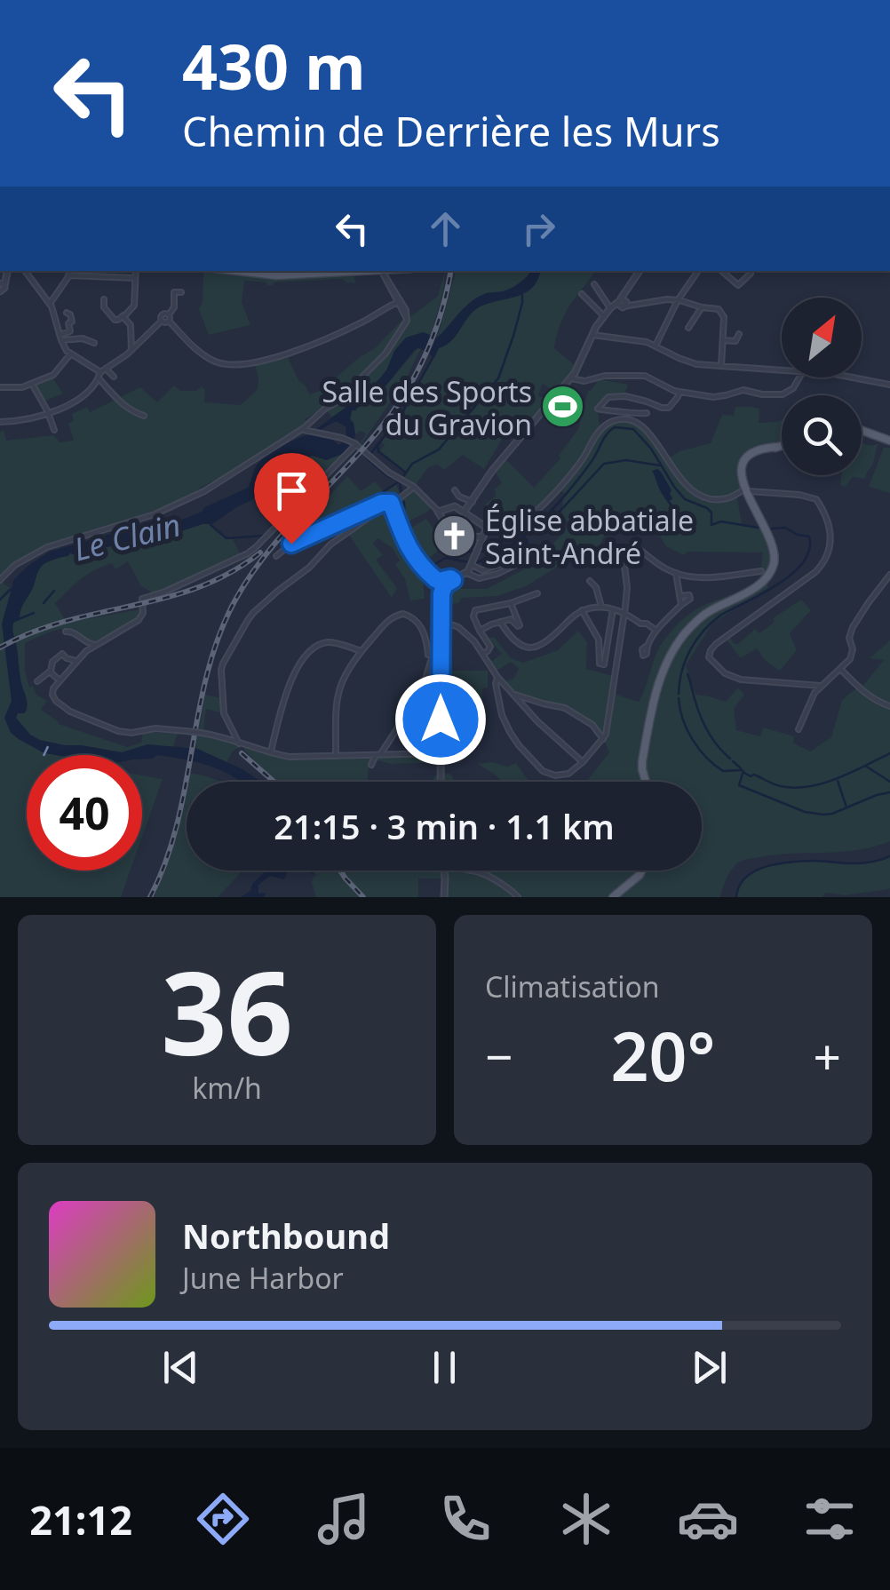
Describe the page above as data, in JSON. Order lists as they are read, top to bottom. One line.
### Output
{"water":["Le Clain"],"places":{"sports":["Salle des Sports du Gravion"],"church":["Église abbatiale Saint-André"]},"north":"top right","page":{"turn":["430 m","Chemin de Derrière les Murs"],"limit":"40","trip":"21:15 · 3 min · 1.1 km","tile":[["36","km/h"],"Climatisation"],"heat":["−","20°","+"],"song":["Northbound","June Harbor"],"tabs":"21:12"}}
